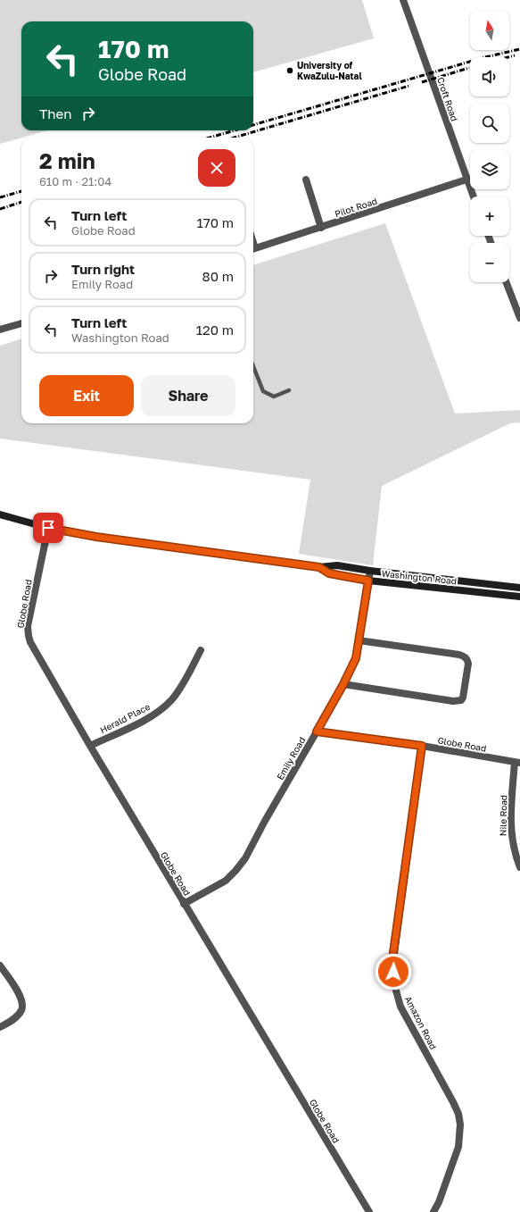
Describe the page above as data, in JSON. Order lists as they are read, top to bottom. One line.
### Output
{"streets":{"main road":["Washington Road"],"street":["Croft Road","Pilot Road","Globe Road","Herald Place","Emily Road","Nile Road","Amazon Road"]},"crossings":[["Croft Road","Pilot Road"],["Washington Road","Globe Road"],["Washington Road","Emily Road"],["Globe Road","Herald Place"],["Globe Road","Emily Road"],["Globe Road","Nile Road"],["Globe Road","Amazon Road"]],"places":["University of KwaZulu-Natal"],"north":"top","page":{"map_buttons":["+","−"],"turn":["170 m","Globe Road"],"then":"Then","heading":["2 min","610 m · 21:04"],"list":[{"name":"Turn left","note":"Globe Road","value":"170 m"},{"name":"Turn right","note":"Emily Road","value":"80 m"},{"name":"Turn left","note":"Washington Road","value":"120 m"}],"buttons":["Exit","Share"]}}
